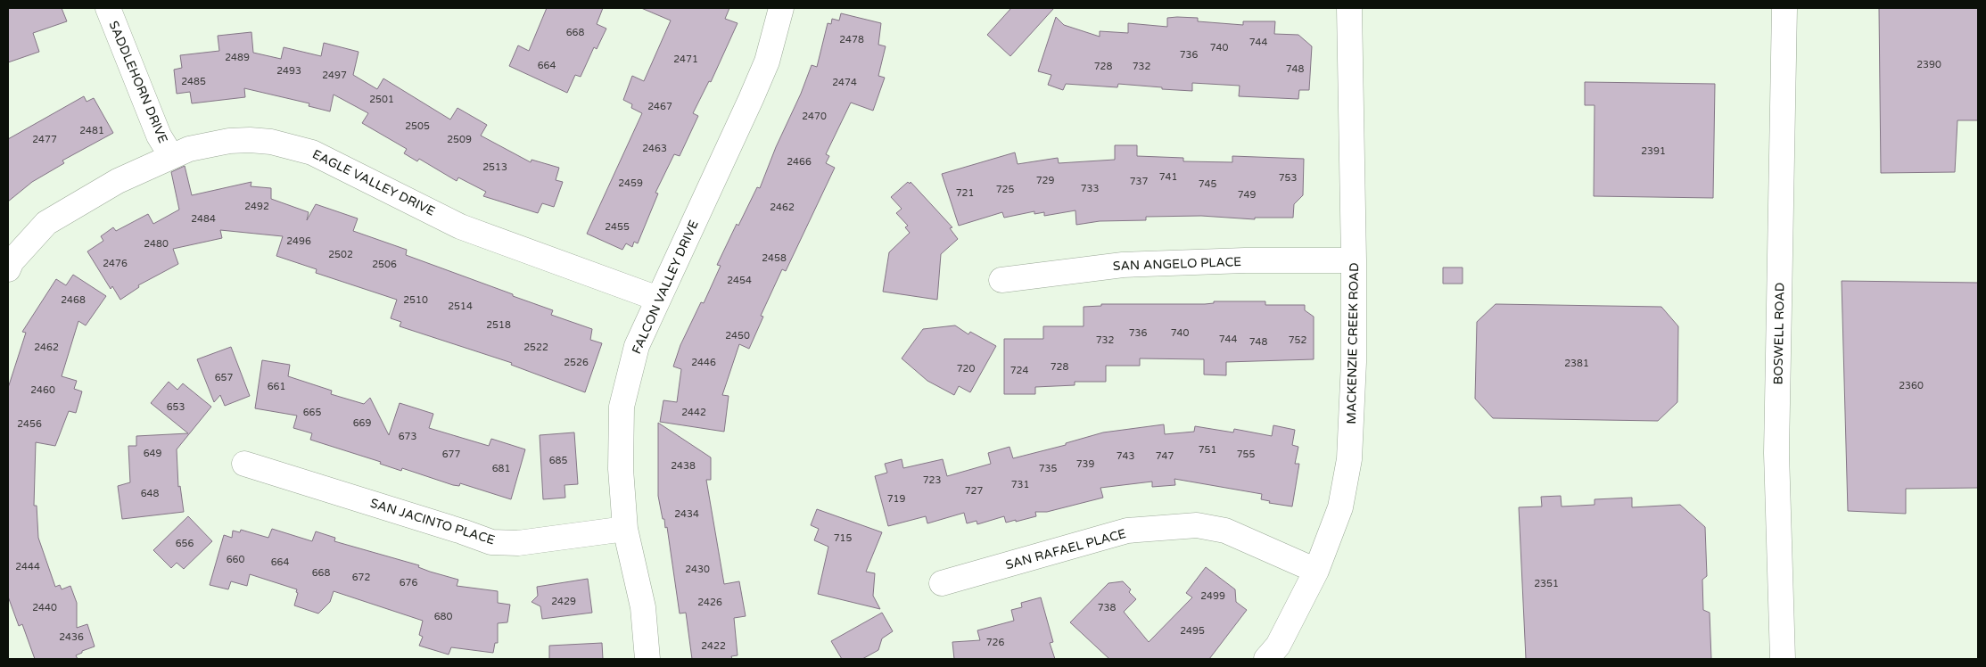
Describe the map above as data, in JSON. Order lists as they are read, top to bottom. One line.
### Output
{"streets":{"street":["SADDLEHORN DRIVE","EAGLE VALLEY DRIVE","SAN ANGELO PLACE","FALCON VALLEY DRIVE","BOSWELL ROAD","MACKENZIE CREEK ROAD","SAN JACINTO PLACE","SAN RAFAEL PLACE"]},"crossings":[["SADDLEHORN DRIVE","EAGLE VALLEY DRIVE"],["EAGLE VALLEY DRIVE","FALCON VALLEY DRIVE"],["SAN ANGELO PLACE","MACKENZIE CREEK ROAD"],["FALCON VALLEY DRIVE","SAN JACINTO PLACE"],["MACKENZIE CREEK ROAD","SAN RAFAEL PLACE"]],"house_numbers":["668","2478","744","740","736","2489","2471","2390","664","728","732","748","2493","2497","2485","2474","2501","2467","2470","2505","2481","2477","2509","2463","2391","2466","2513","741","753","729","737","2459","745","733","725","721","749","2492","2462","2484","2455","2496","2480","2502","2458","2476","2506","2454","2468","2510","2514","2518","736","740","2450","744","732","752","748","2462","2522","2526","2446","2381","728","720","724","657","2360","661","2460","653","665","2442","669","2456","673","751","649","677","755","743","747","685","739","2438","681","735","723","731","727","648","719","2434","715","656","660","664","2444","2430","668","672","676","2351","2499","2429","2426","2440","738","680","2495","2436","726","2422"]}
